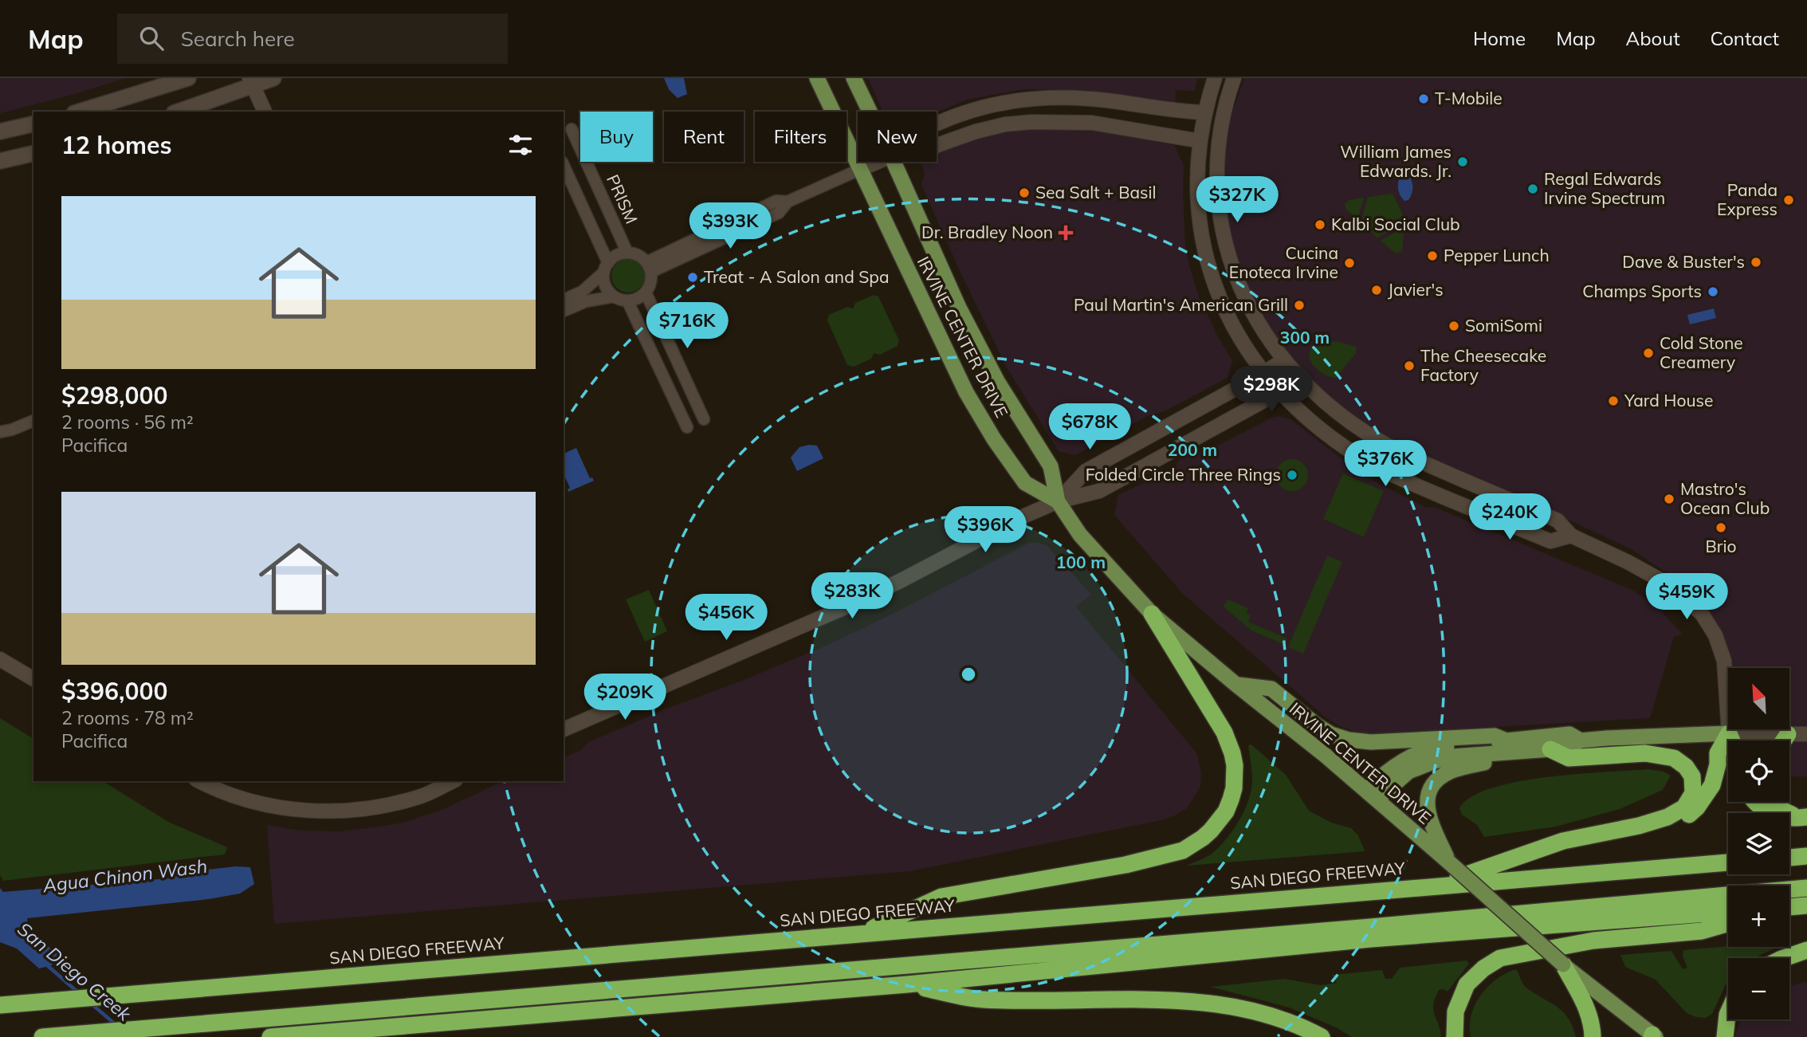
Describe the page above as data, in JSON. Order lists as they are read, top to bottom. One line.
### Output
{"streets":{"highway":["SAN DIEGO FREEWAY"],"main road":["IRVINE CENTER DRIVE"],"street":["PRISM"]},"water":["Agua Chinon Wash","San Diego Creek"],"places":{"other":["T-Mobile","William James Edwards. Jr.","Regal Edwards Irvine Spectrum","Sea Salt + Basil","Panda Express","Kalbi Social Club","Pepper Lunch","Dave & Buster's","Cucina Enoteca Irvine","Treat - A Salon and Spa","Javier's","Champs Sports","Paul Martin's American Grill","SomiSomi","Cold Stone Creamery","The Cheesecake Factory","Yard House","Folded Circle Three Rings","Mastro's Ocean Club","Brio"],"health":["Dr. Bradley Noon"]},"north":"top left","page":{"header":"Map","search":"Search here","nav":["Home","Map","About","Contact"],"chip":["Buy","Rent","Filters","New"],"heading":"12 homes","price":["$327K","$393K","$716K","$298K","$678K","$376K","$240K","$396K","$283K","$459K","$456K","$209K"],"list":[{"name":"$298,000","note":"2 rooms · 56 m² · Pacifica"},{"name":"$396,000","note":"2 rooms · 78 m² · Pacifica"}],"map_buttons":["+","−"]},"rings":["300 m","200 m","100 m"]}
